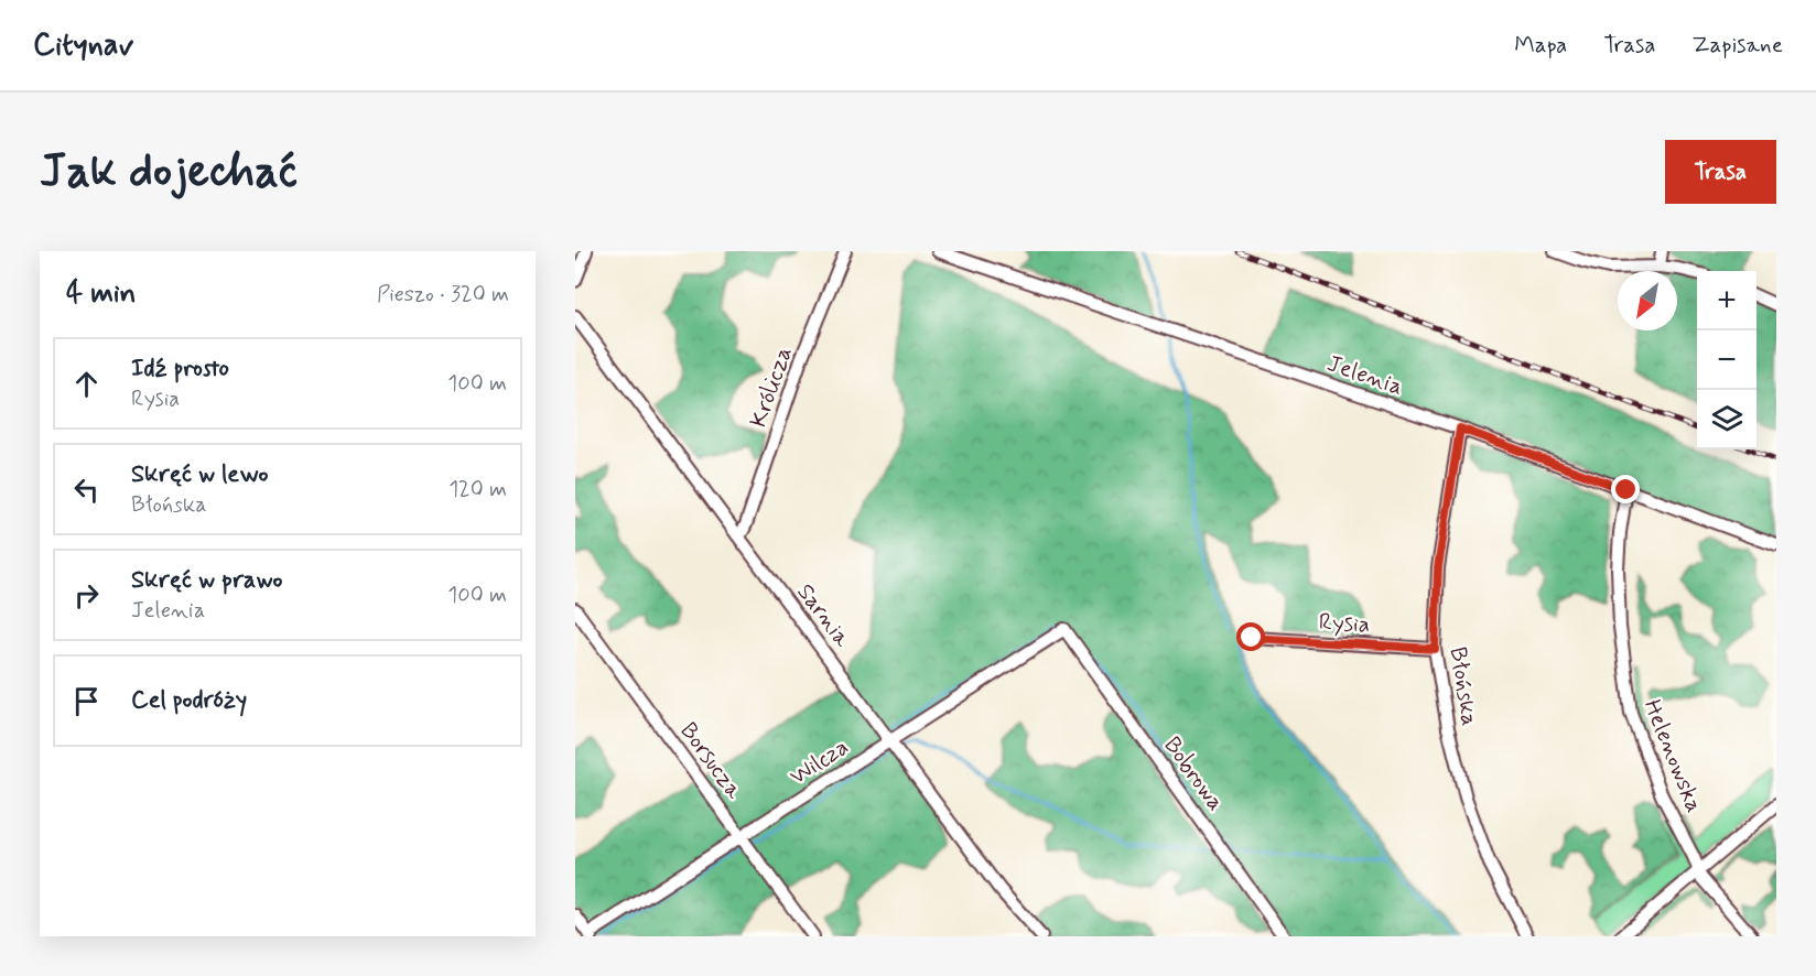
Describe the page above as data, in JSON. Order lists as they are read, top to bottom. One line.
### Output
{"streets":{"street":["Jelenia","Królicza","Sarnia","Rysia","Błońska","Helenowska","Borsucza","Wilcza","Bobrowa"]},"crossings":[["Jelenia","Błońska"],["Jelenia","Helenowska"],["Królicza","Sarnia"],["Sarnia","Wilcza"],["Rysia","Błońska"],["Borsucza","Wilcza"],["Wilcza","Bobrowa"]],"north":"bottom left","page":{"header":"Citynav","nav":["Mapa","Trasa","Zapisane"],"buttons":"Trasa","title":"Jak dojechać","heading":["4 min","Pieszo · 320 m"],"map_buttons":["+","−"],"list":[["Idź prosto","Rysia","100 m"],["Skręć w lewo","Błońska","120 m"],["Skręć w prawo","Jelenia","100 m"],"Cel podróży"]}}
